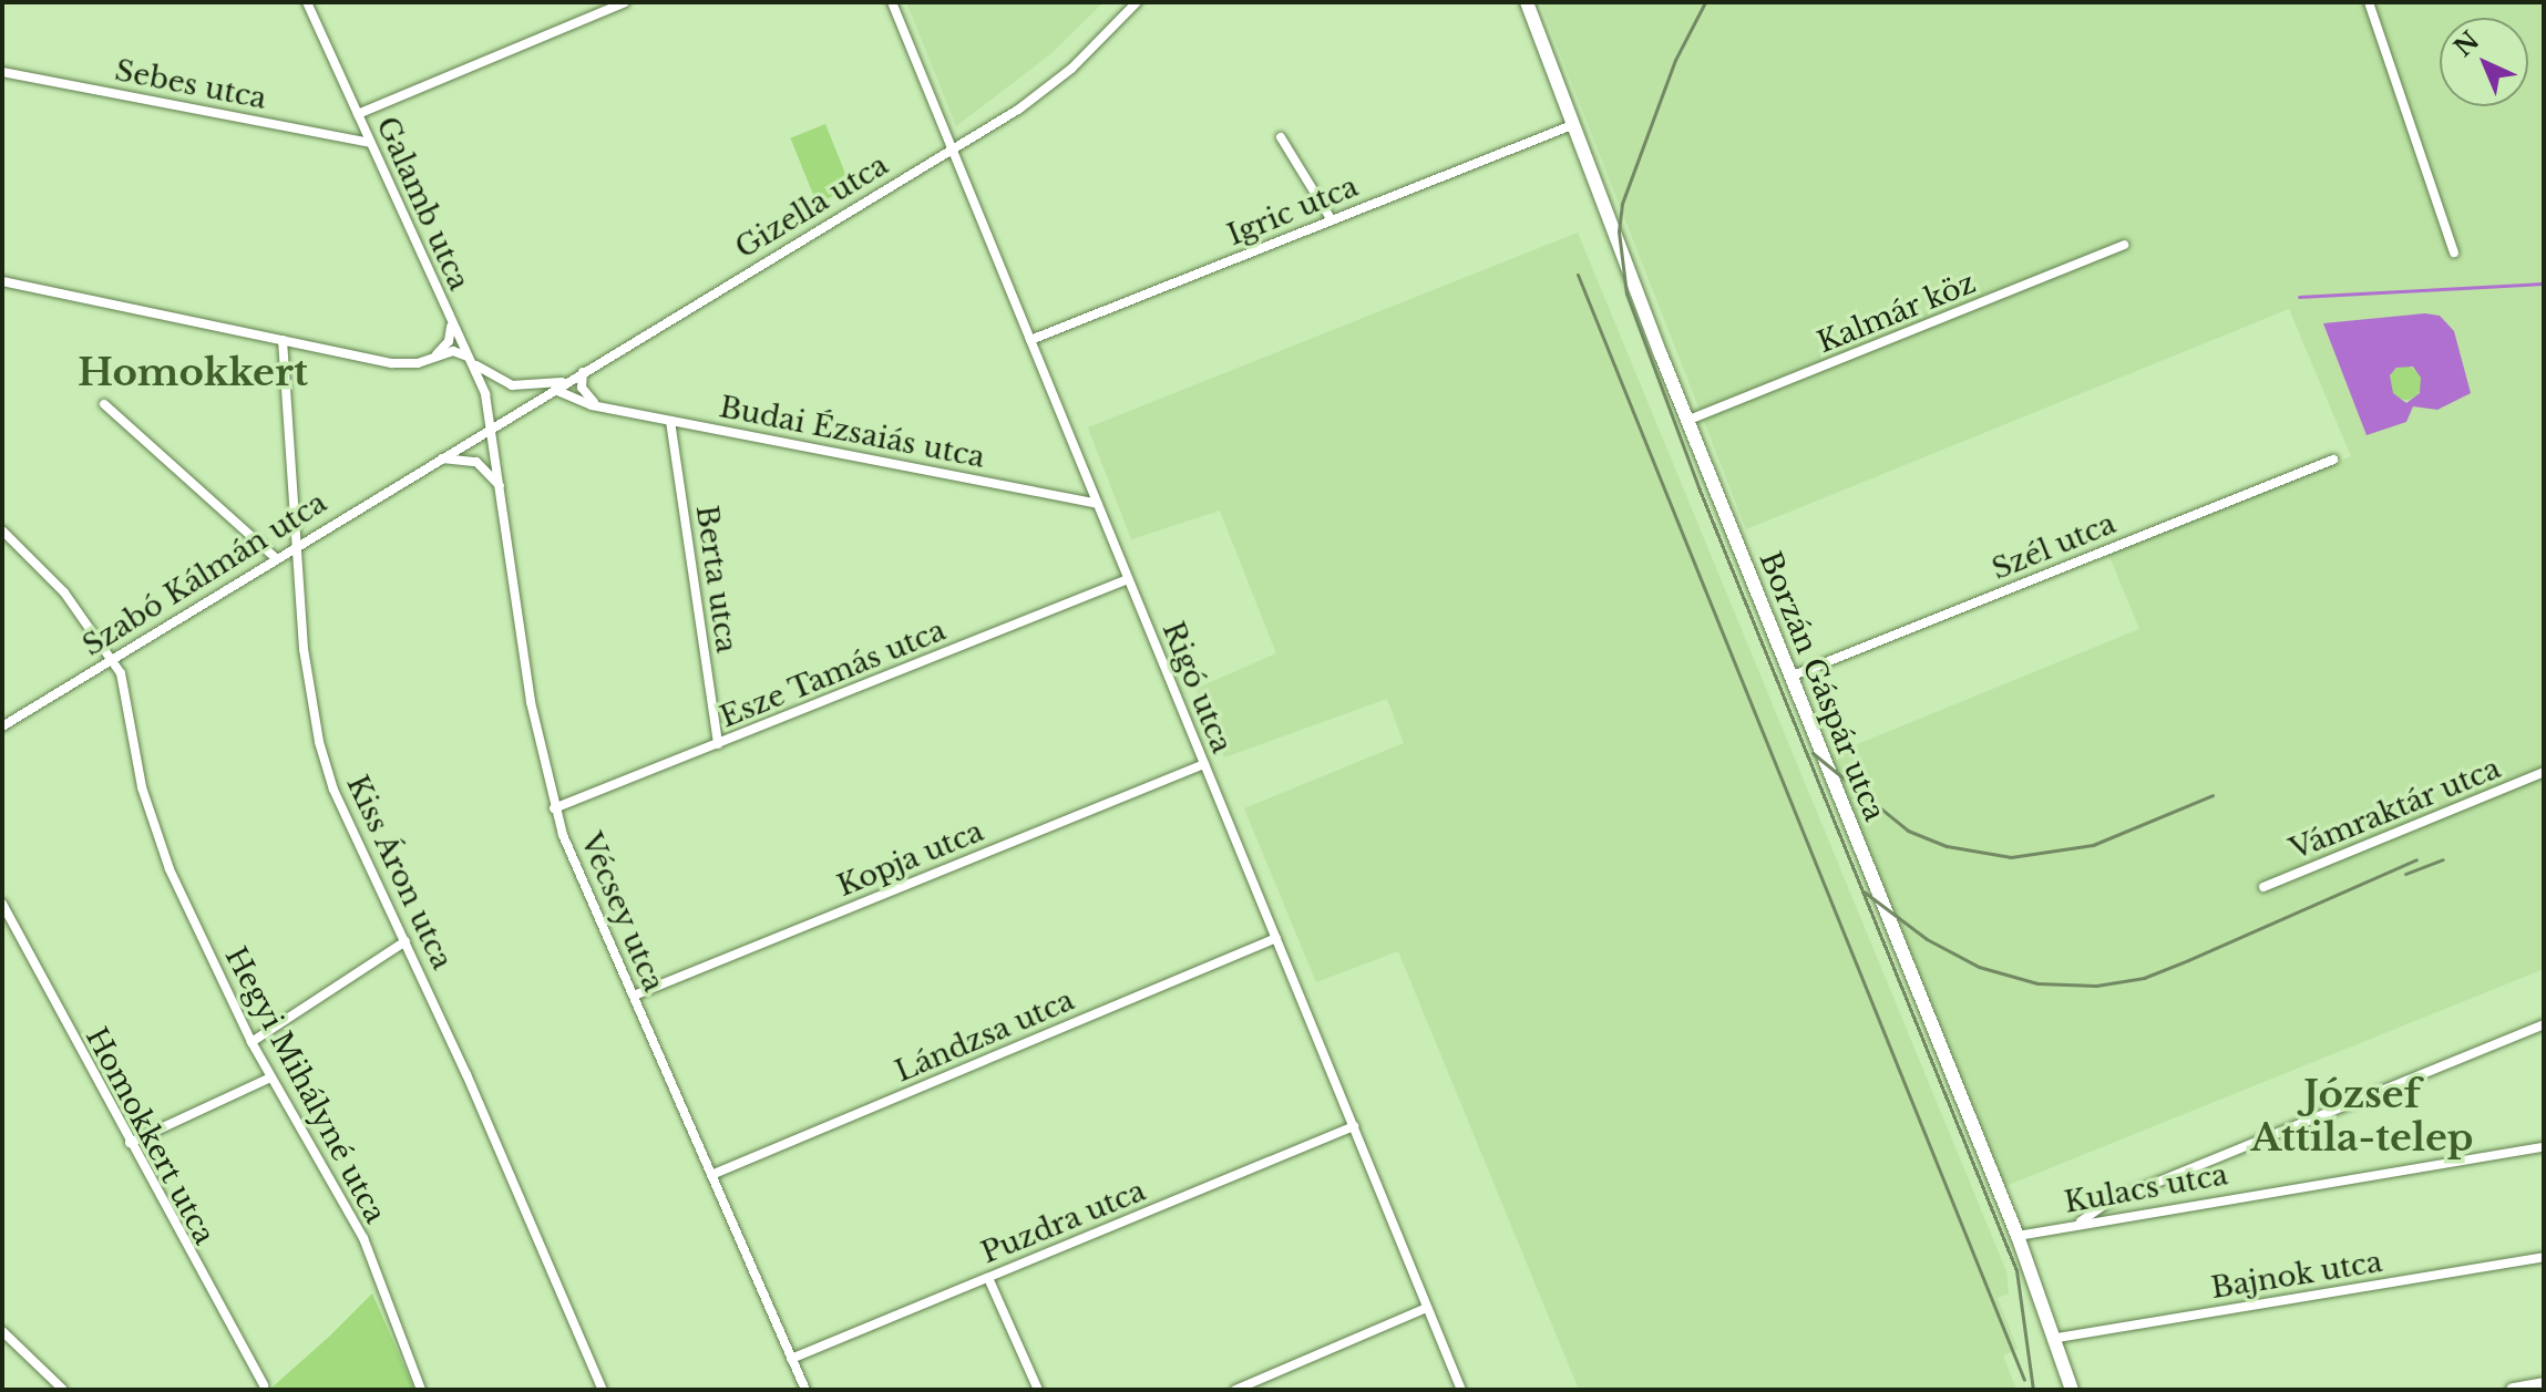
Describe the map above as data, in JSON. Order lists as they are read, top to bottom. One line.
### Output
{"streets":{"street":["Sebes utca","Galamb utca","Gizella utca","Igric utca","Kalmár köz","Budai Ézsaiás utca","Szél utca","Szabó Kálmán utca","Berta utca","Esze Tamás utca","Borzán Gáspár utca","Rigó utca","Vámraktár utca","Kopja utca","Kiss Áron utca","Vécsey utca","Lándzsa utca","Hegyi Mihályné utca","Homokkert utca","Kulacs utca","Puzdra utca","Bajnok utca"]},"crossings":[["Sebes utca","Galamb utca"],["Galamb utca","Gizella utca"],["Galamb utca","Szabó Kálmán utca"],["Galamb utca","Vécsey utca"],["Gizella utca","Budai Ézsaiás utca"],["Gizella utca","Szabó Kálmán utca"],["Gizella utca","Rigó utca"],["Gizella utca","Vécsey utca"],["Igric utca","Borzán Gáspár utca"],["Igric utca","Rigó utca"],["Kalmár köz","Borzán Gáspár utca"],["Budai Ézsaiás utca","Berta utca"],["Budai Ézsaiás utca","Rigó utca"],["Szél utca","Borzán Gáspár utca"],["Szabó Kálmán utca","Kiss Áron utca"],["Szabó Kálmán utca","Vécsey utca"],["Szabó Kálmán utca","Hegyi Mihályné utca"],["Berta utca","Esze Tamás utca"],["Esze Tamás utca","Rigó utca"],["Esze Tamás utca","Vécsey utca"],["Borzán Gáspár utca","Kulacs utca"],["Borzán Gáspár utca","Bajnok utca"],["Rigó utca","Kopja utca"],["Rigó utca","Lándzsa utca"],["Rigó utca","Puzdra utca"],["Kopja utca","Vécsey utca"],["Vécsey utca","Lándzsa utca"],["Vécsey utca","Puzdra utca"]],"districts":["Homokkert","József Attila-telep"],"north":"top left"}
